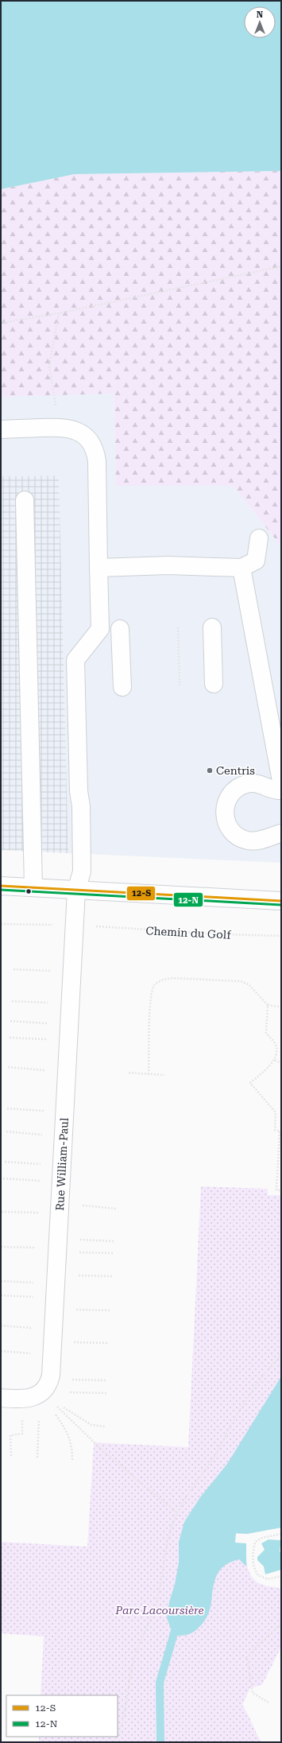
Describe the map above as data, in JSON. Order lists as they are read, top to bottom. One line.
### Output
{"streets":{"street":["Rue William-Paul"],"path":["Chemin du Golf"]},"parks":["Parc Lacoursière"],"places":["Centris"],"lines":["transit line 12-S","transit line 12-N"],"legend":["12-S","12-N"],"north":"top"}
